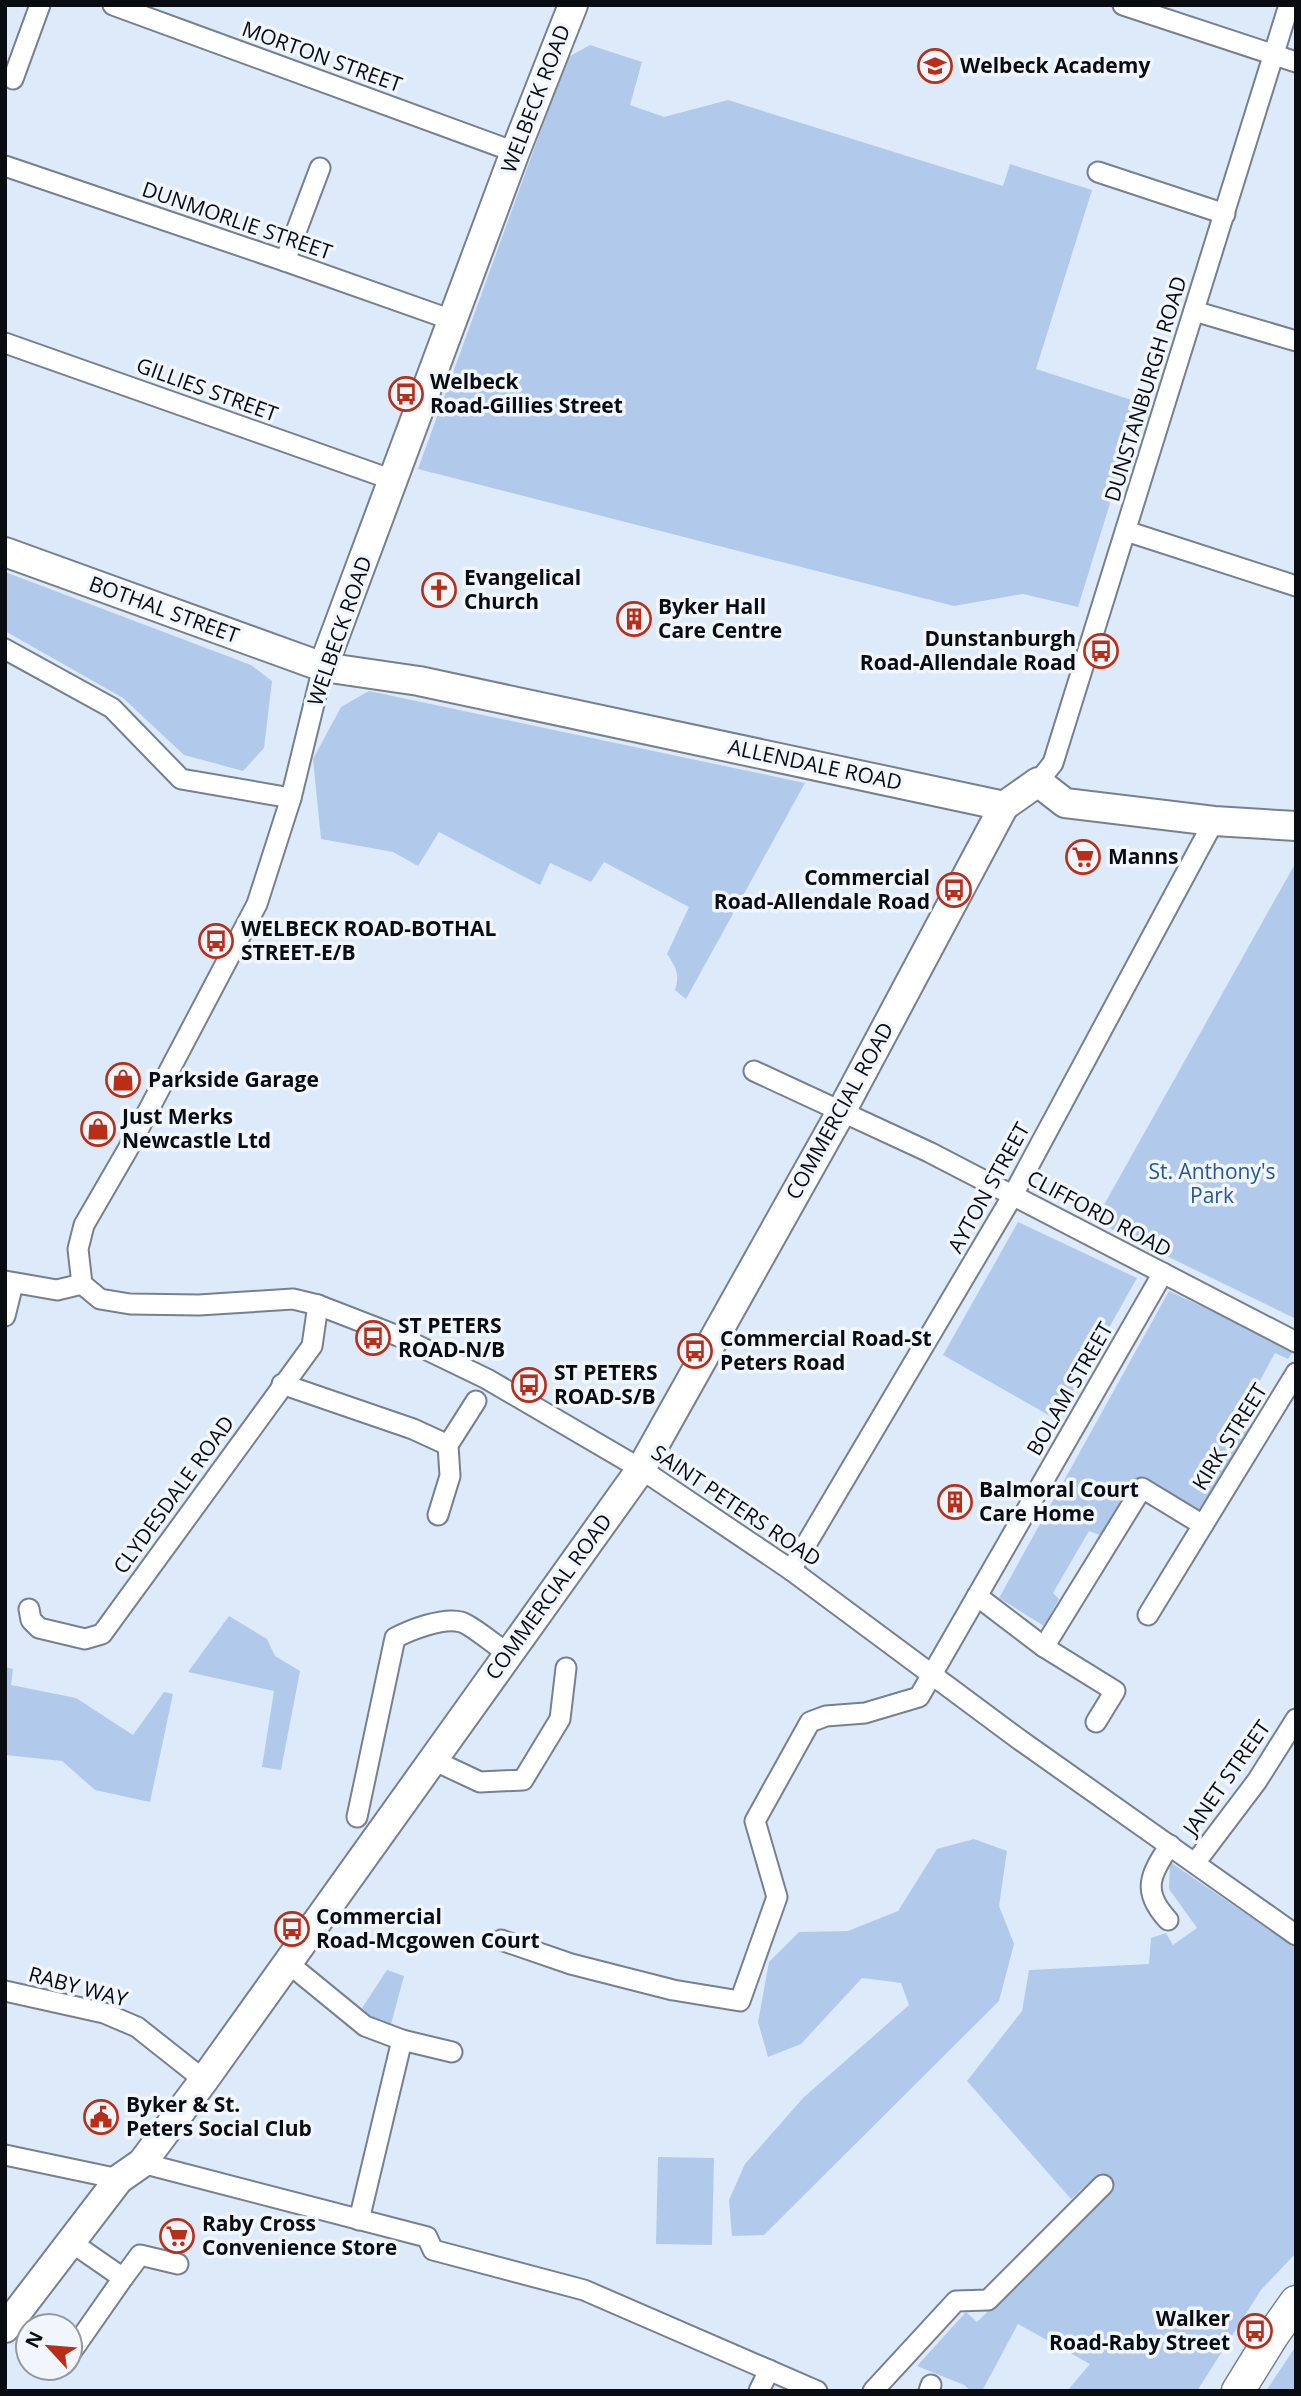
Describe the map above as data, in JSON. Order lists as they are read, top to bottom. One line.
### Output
{"streets":{"main road":["WELBECK ROAD","BOTHAL STREET","ALLENDALE ROAD","COMMERCIAL ROAD"],"street":["MORTON STREET","DUNMORLIE STREET","DUNSTANBURGH ROAD","GILLIES STREET","AYTON STREET","CLIFFORD ROAD","BOLAM STREET","KIRK STREET","CLYDESDALE ROAD","SAINT PETERS ROAD","JANET STREET","RABY WAY"]},"crossings":[["MORTON STREET","WELBECK ROAD"],["WELBECK ROAD","DUNMORLIE STREET"],["WELBECK ROAD","GILLIES STREET"],["WELBECK ROAD","BOTHAL STREET"],["WELBECK ROAD","ALLENDALE ROAD"],["WELBECK ROAD","SAINT PETERS ROAD"],["BOTHAL STREET","ALLENDALE ROAD"],["ALLENDALE ROAD","COMMERCIAL ROAD"],["COMMERCIAL ROAD","CLIFFORD ROAD"],["COMMERCIAL ROAD","SAINT PETERS ROAD"],["COMMERCIAL ROAD","RABY WAY"],["AYTON STREET","CLIFFORD ROAD"],["AYTON STREET","SAINT PETERS ROAD"],["CLIFFORD ROAD","BOLAM STREET"],["BOLAM STREET","SAINT PETERS ROAD"],["CLYDESDALE ROAD","SAINT PETERS ROAD"],["SAINT PETERS ROAD","JANET STREET"]],"parks":["St. Anthony's Park"],"places":{"school or university":["Welbeck Academy"],"bus stop":["Welbeck Road-Gillies Street","Dunstanburgh Road-Allendale Road","Commercial Road-Allendale Road","WELBECK ROAD-BOTHAL STREET-E/B","ST PETERS ROAD-N/B","Commercial Road-St Peters Road","ST PETERS ROAD-S/B","Commercial Road-Mcgowen Court","Walker Road-Raby Street"],"church":["Evangelical Church"],"building":["Byker Hall Care Centre","Balmoral Court Care Home"],"supermarket":["Manns","Raby Cross Convenience Store"],"shop":["Parkside Garage","Just Merks Newcastle Ltd"],"public building":["Byker & St. Peters Social Club"]},"north":"top left"}
